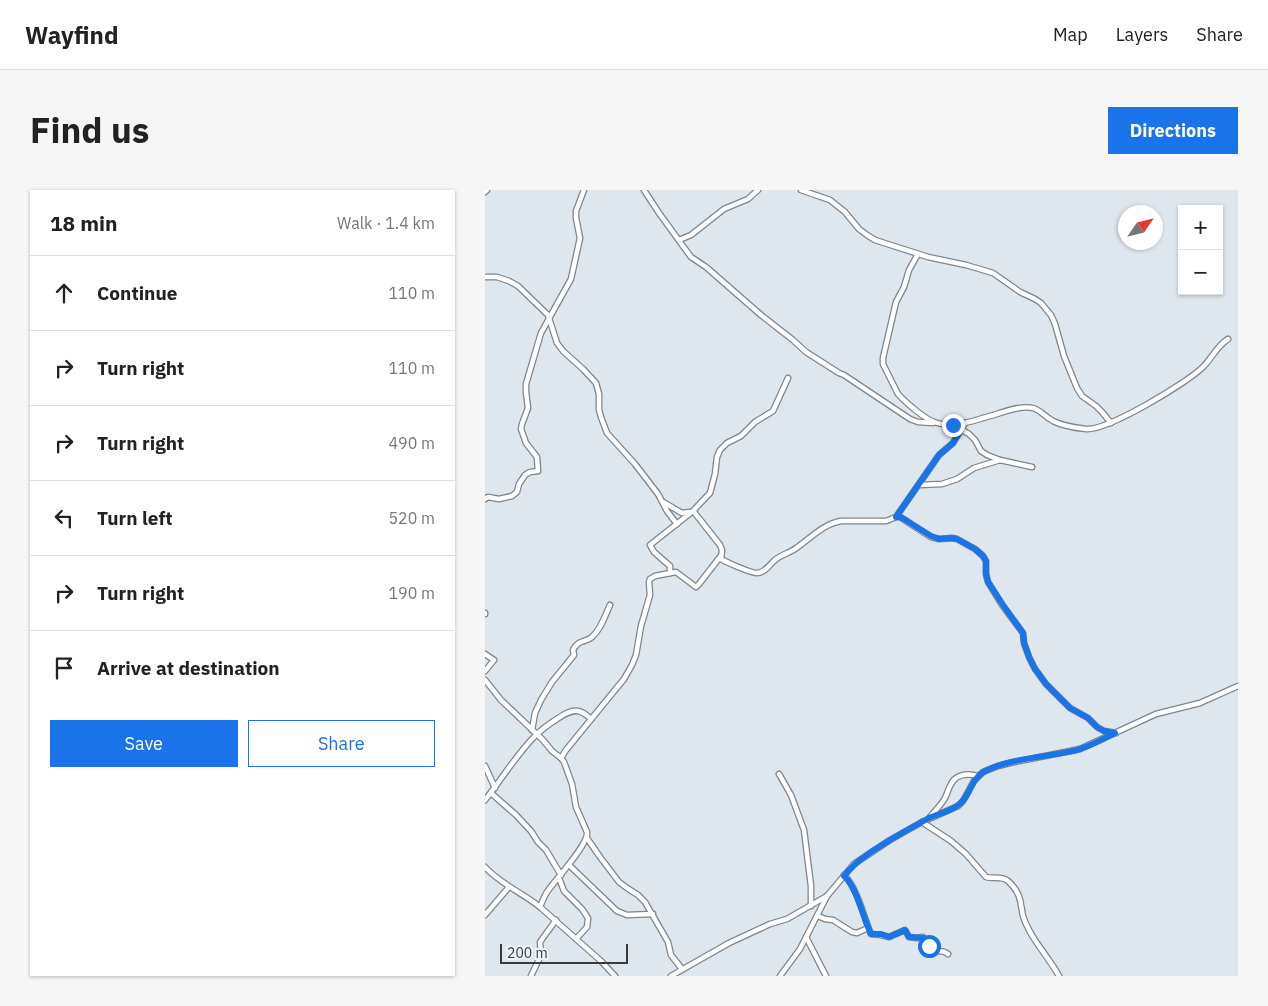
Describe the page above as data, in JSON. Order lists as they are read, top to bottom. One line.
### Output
{"scale_bar":"200 m","north":"top right","page":{"header":"Wayfind","nav":["Map","Layers","Share"],"title":"Find us","buttons":["Directions",["Save","Share"]],"heading":["18 min","Walk · 1.4 km"],"map_buttons":["+","−"],"list":[["Continue","110 m"],["Turn right","110 m"],["Turn right","490 m"],["Turn left","520 m"],["Turn right","190 m"],"Arrive at destination"],"scale":"200 m"}}
